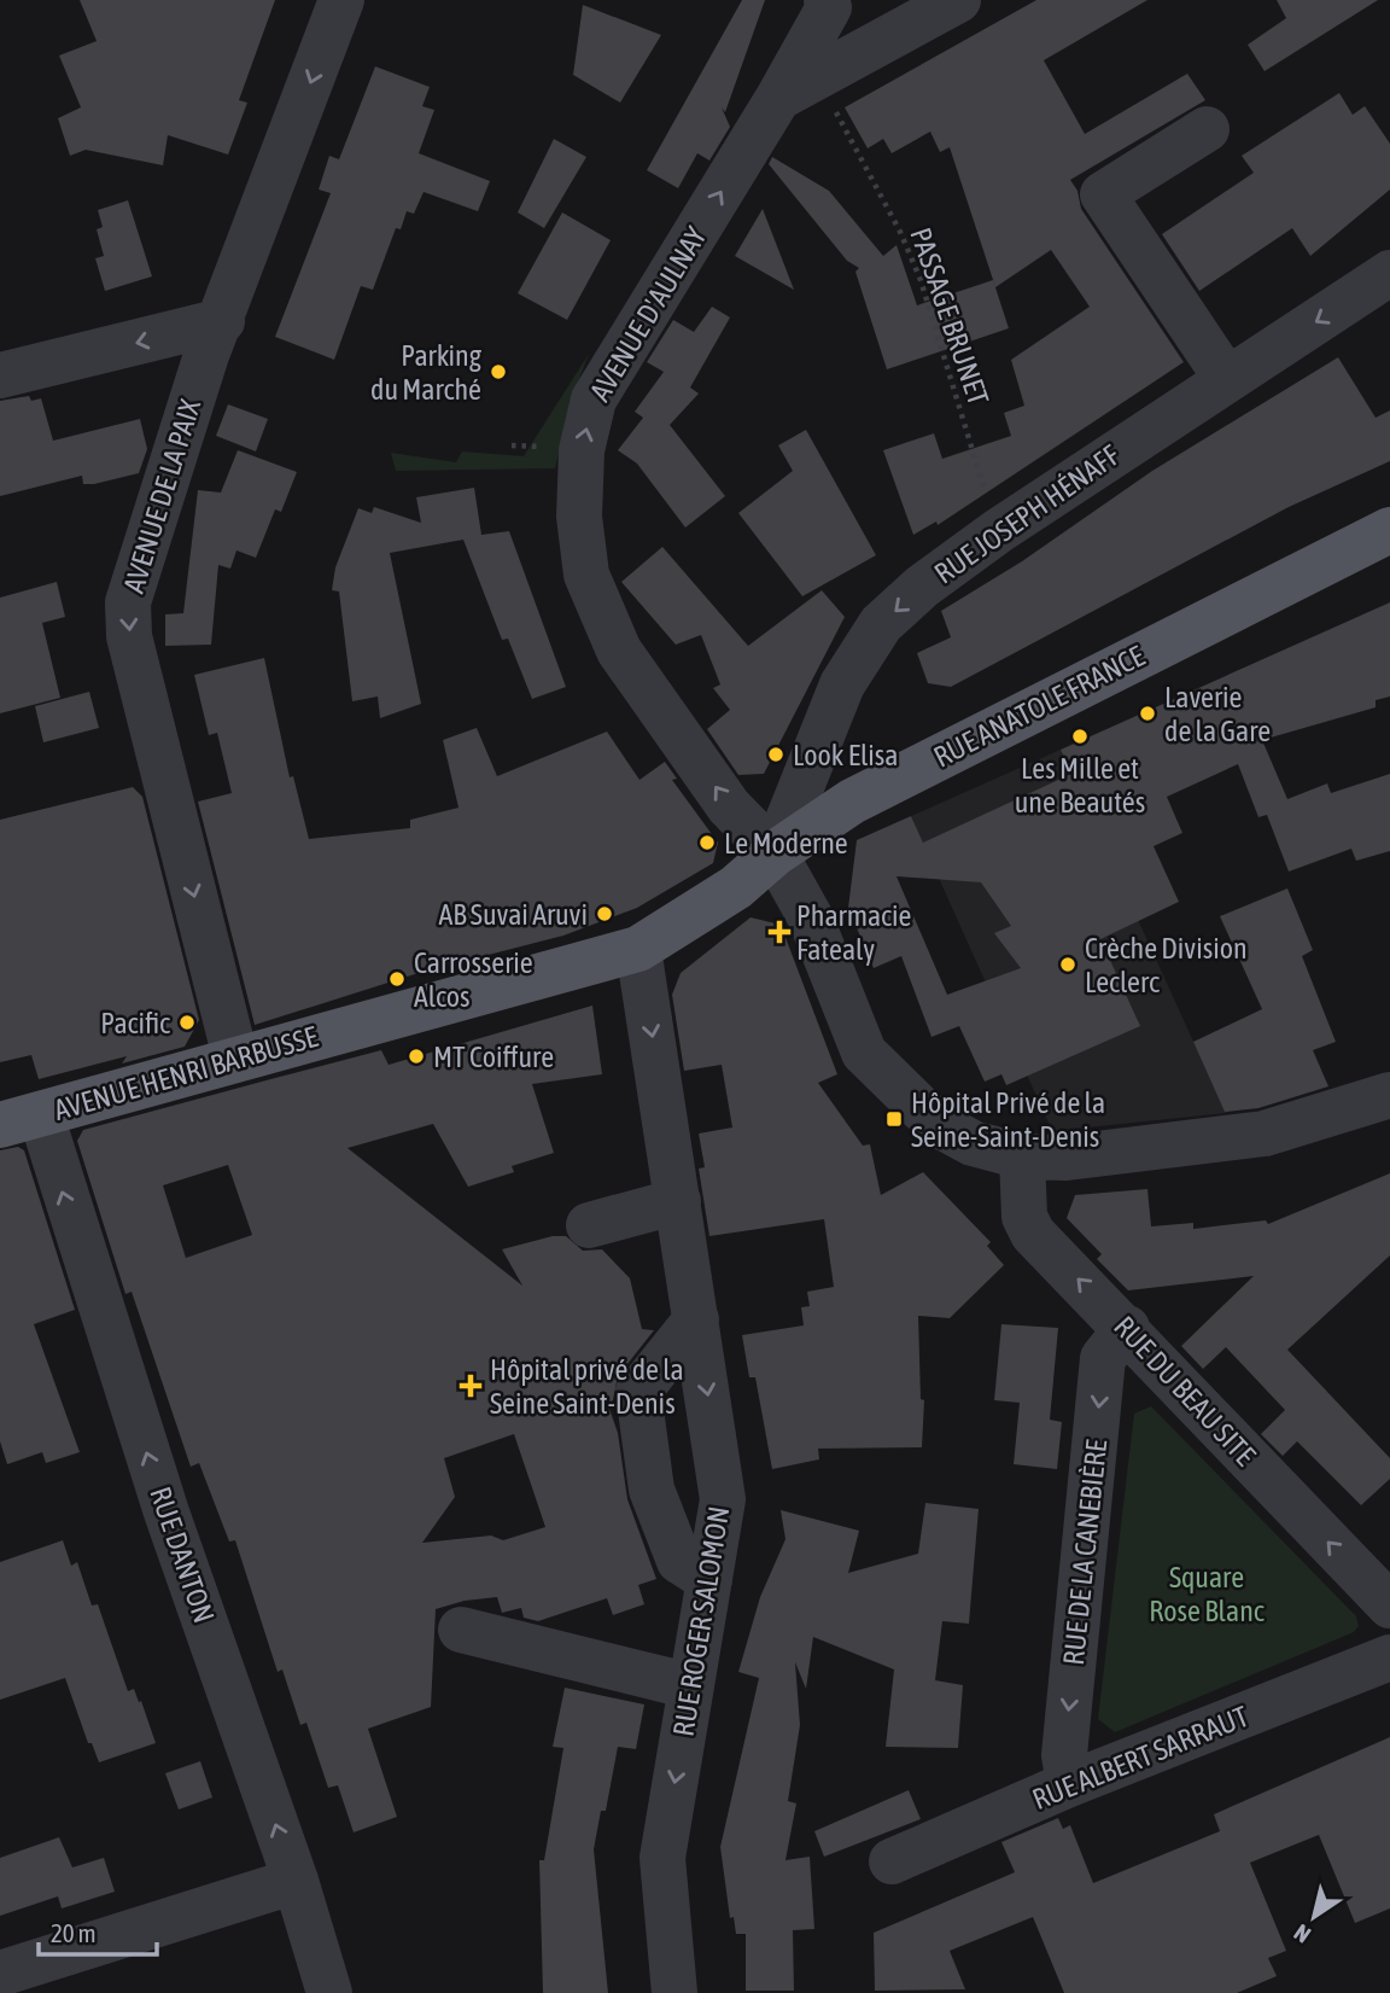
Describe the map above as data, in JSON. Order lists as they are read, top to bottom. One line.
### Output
{"streets":{"main road":["RUE ANATOLE FRANCE","AVENUE HENRI BARBUSSE"],"street":["AVENUE D'AULNAY","AVENUE DE LA PAIX","RUE JOSEPH HÉNAFF","RUE DU BEAU SITE","RUE DE LA CANEBIÈRE","RUE DANTON","RUE ROGER SALOMON","RUE ALBERT SARRAUT"],"path":["PASSAGE BRUNET"]},"crossings":[["AVENUE D'AULNAY","RUE JOSEPH HÉNAFF"],["AVENUE D'AULNAY","RUE ANATOLE FRANCE"],["AVENUE D'AULNAY","RUE DU BEAU SITE"],["PASSAGE BRUNET","RUE JOSEPH HÉNAFF"],["AVENUE DE LA PAIX","AVENUE HENRI BARBUSSE"],["RUE JOSEPH HÉNAFF","RUE ANATOLE FRANCE"],["RUE ANATOLE FRANCE","AVENUE HENRI BARBUSSE"],["RUE ANATOLE FRANCE","RUE ROGER SALOMON"],["AVENUE HENRI BARBUSSE","RUE DANTON"],["RUE DU BEAU SITE","RUE DE LA CANEBIÈRE"],["RUE DE LA CANEBIÈRE","RUE ALBERT SARRAUT"]],"one_way":["AVENUE D'AULNAY","AVENUE DE LA PAIX","RUE JOSEPH HÉNAFF","RUE DU BEAU SITE","RUE DE LA CANEBIÈRE","RUE DANTON","RUE ROGER SALOMON"],"parks":["Square Rose Blanc"],"places":{"other":["Parking du Marché","Laverie de la Gare","Les Mille et une Beautés","Look Elisa","Le Moderne","AB Suvai Aruvi","Crèche Division Leclerc","Carrosserie Alcos","Pacific","MT Coiffure"],"health":["Pharmacie Fatealy","Hôpital privé de la Seine Saint-Denis"],"transit":["Hôpital Privé de la Seine-Saint-Denis"]},"scale_bar":"20 m","north":"bottom left"}
